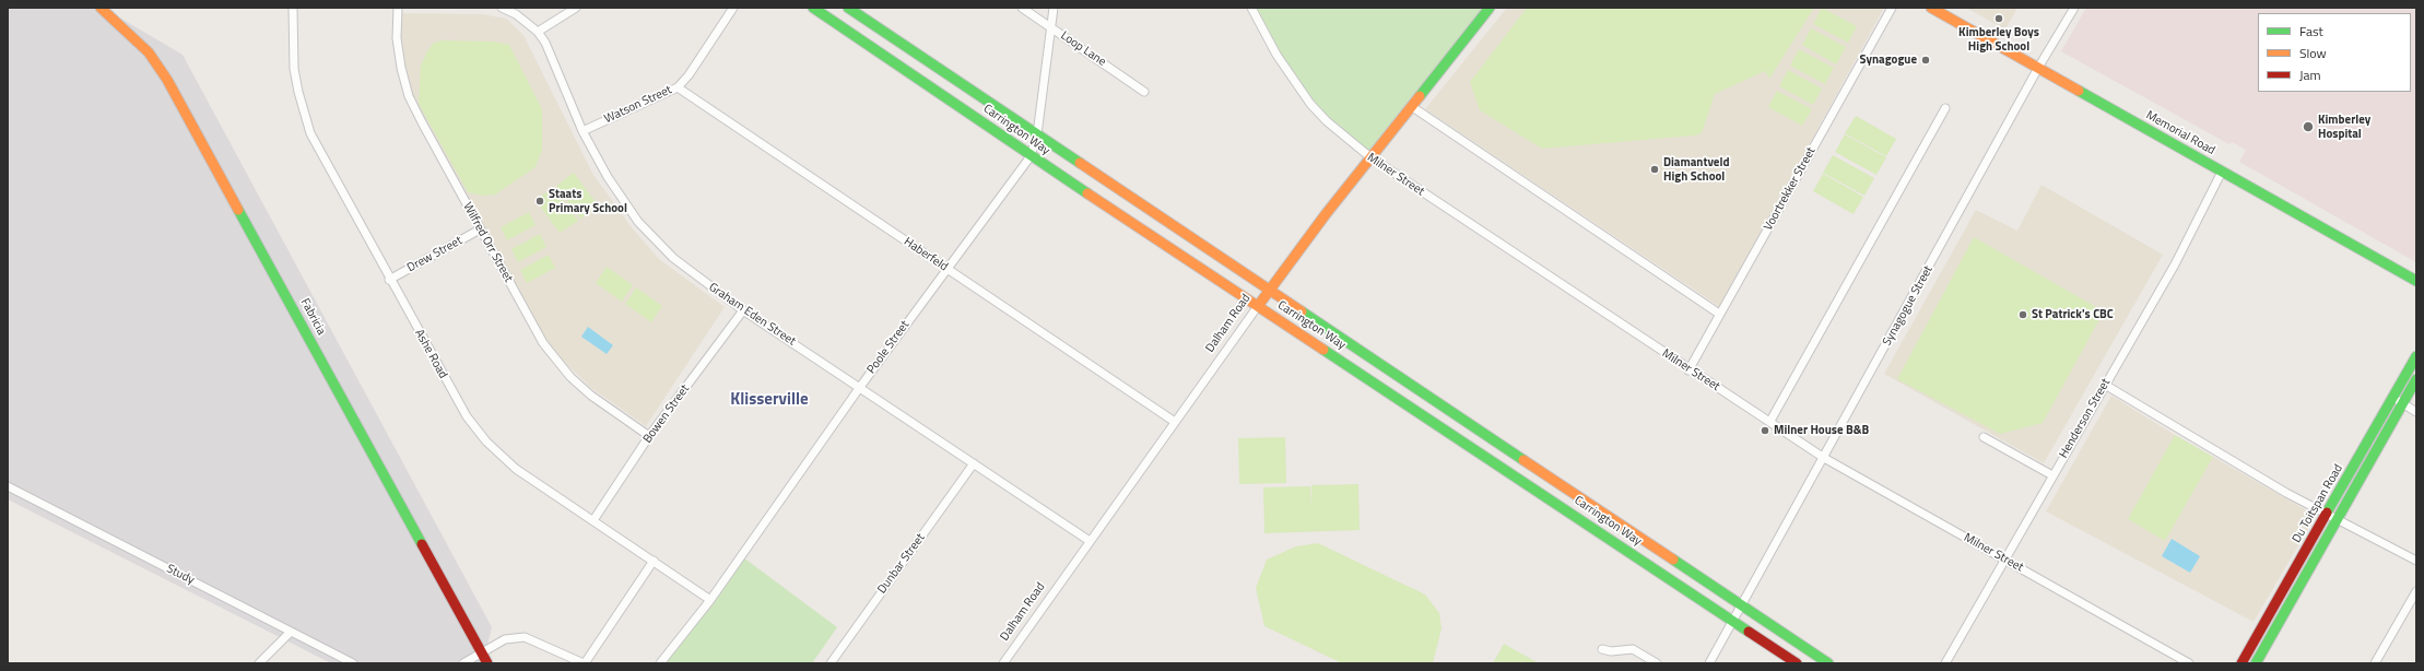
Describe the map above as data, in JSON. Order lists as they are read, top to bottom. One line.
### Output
{"streets":{"street":["Loop Lane","Watson Street","Carrington Way","Memorial Road","Milner Street","Voortrekker Street","Wilfred Orr Street","Drew Street","Haberfeld","Synagogue Street","Graham Eden Street","Fabricia","Dalham Road","Poole Street","Ashe Road","Bowen Street","Henderson Street","Du Toitspan Road","Dunbar Street","Study"]},"crossings":[["Loop Lane","Poole Street"],["Watson Street","Haberfeld"],["Watson Street","Graham Eden Street"],["Carrington Way","Synagogue Street"],["Carrington Way","Dalham Road"],["Carrington Way","Poole Street"],["Memorial Road","Synagogue Street"],["Memorial Road","Henderson Street"],["Milner Street","Voortrekker Street"],["Milner Street","Synagogue Street"],["Milner Street","Dalham Road"],["Milner Street","Henderson Street"],["Wilfred Orr Street","Drew Street"],["Wilfred Orr Street","Bowen Street"],["Drew Street","Ashe Road"],["Haberfeld","Dalham Road"],["Haberfeld","Poole Street"],["Graham Eden Street","Dalham Road"],["Graham Eden Street","Poole Street"],["Graham Eden Street","Bowen Street"],["Graham Eden Street","Dunbar Street"],["Poole Street","Ashe Road"],["Ashe Road","Bowen Street"]],"districts":["Klisserville"],"places":["Kimberley Boys High School","Synagogue","Kimberley Hospital","Diamantveld High School","Staats Primary School","St Patrick's CBC","Milner House B&B"],"legend":["Fast","Slow","Jam"]}
